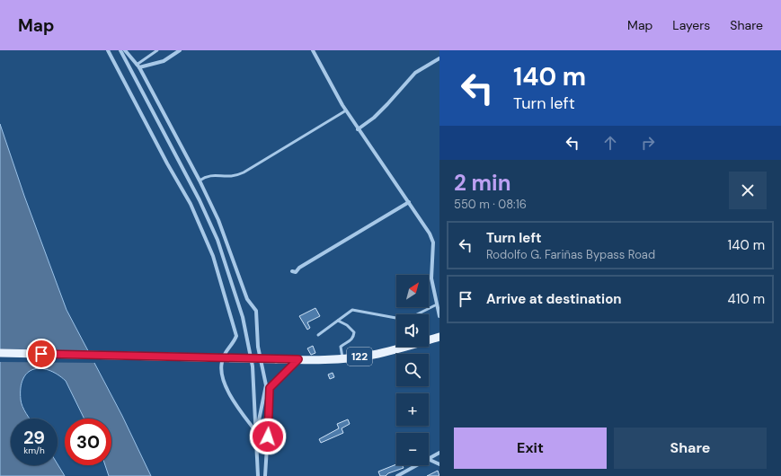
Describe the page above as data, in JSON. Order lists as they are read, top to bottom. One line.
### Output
{"streets":{"main road":["122"]},"north":"top right","page":{"header":"Map","nav":["Map","Layers","Share"],"turn":["140 m","Turn left"],"heading":["2 min","550 m · 08:16"],"list":[{"name":"Turn left","note":"Rodolfo G. Fariñas Bypass Road","value":"140 m"},{"name":"Arrive at destination","value":"410 m"}],"map_buttons":["+","−"],"speed":"29 km/h","limit":"30","buttons":["Exit","Share"]}}
